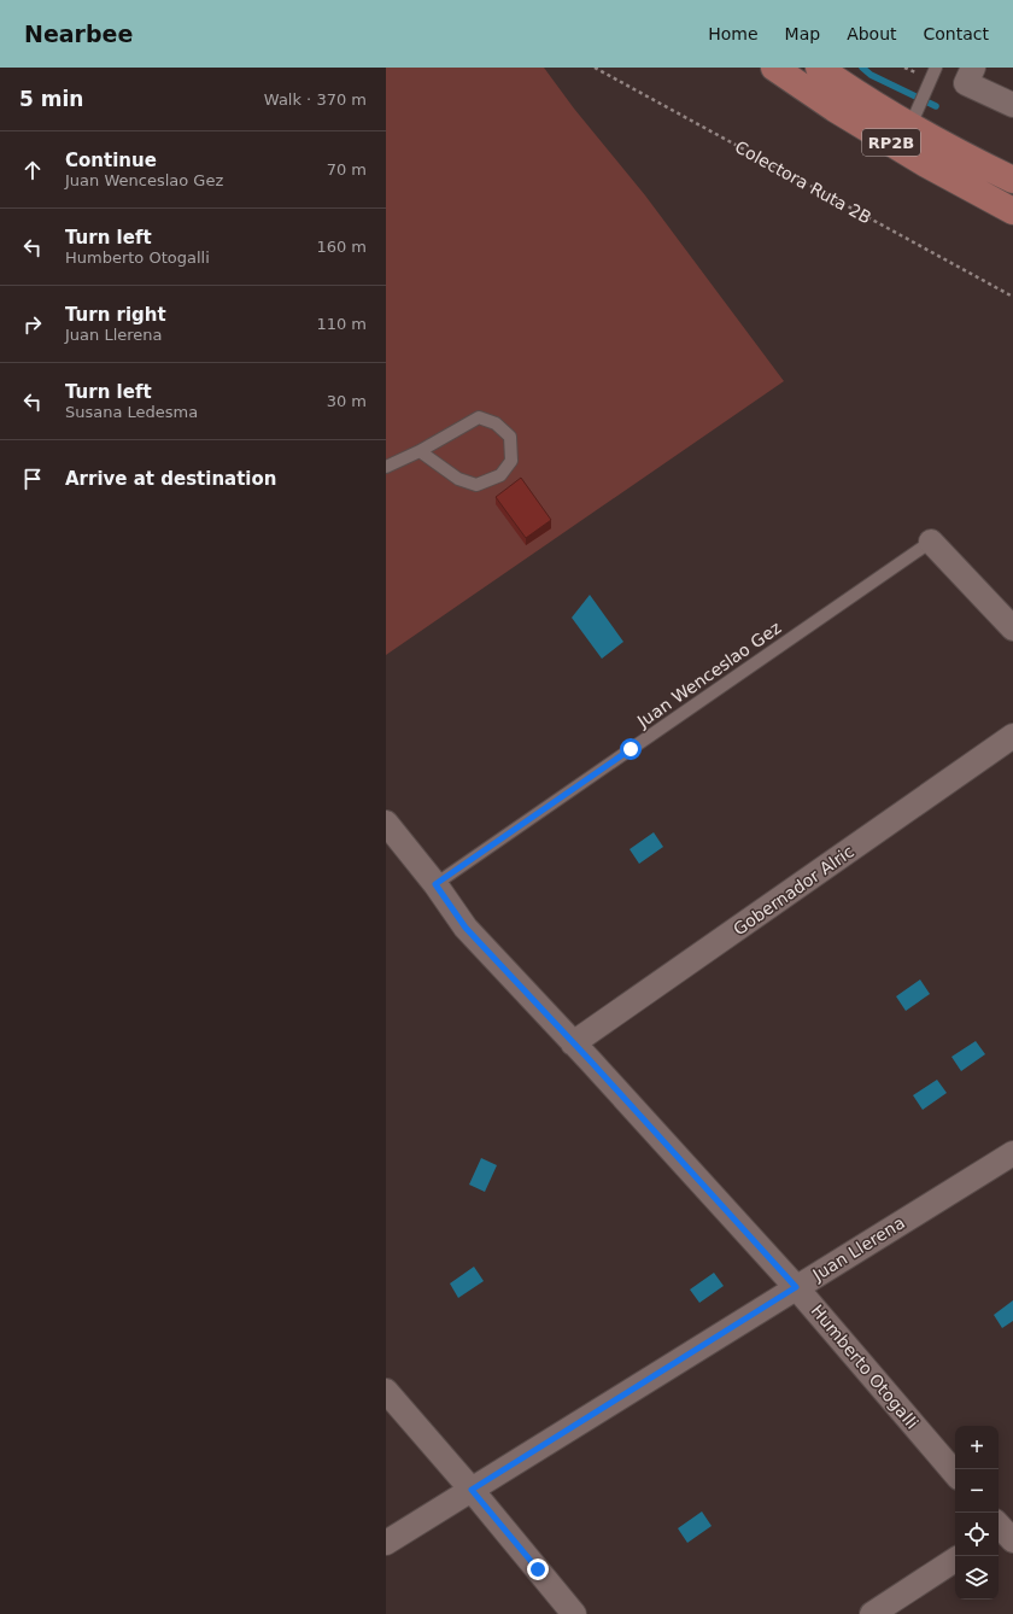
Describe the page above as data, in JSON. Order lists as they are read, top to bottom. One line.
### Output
{"streets":{"main road":["RP2B"],"street":["Gobernador Alric","Juan Llerena","Humberto Otogalli"],"lane":["Juan Wenceslao Gez"],"path":["Colectora Ruta 2B"]},"crossings":[["Juan Wenceslao Gez","Humberto Otogalli"],["Gobernador Alric","Humberto Otogalli"],["Juan Llerena","Humberto Otogalli"]],"page":{"header":"Nearbee","nav":["Home","Map","About","Contact"],"heading":["5 min","Walk · 370 m"],"list":[["Continue","Juan Wenceslao Gez","70 m"],["Turn left","Humberto Otogalli","160 m"],["Turn right","Juan Llerena","110 m"],["Turn left","Susana Ledesma","30 m"],"Arrive at destination"],"map_buttons":["+","−"]}}
